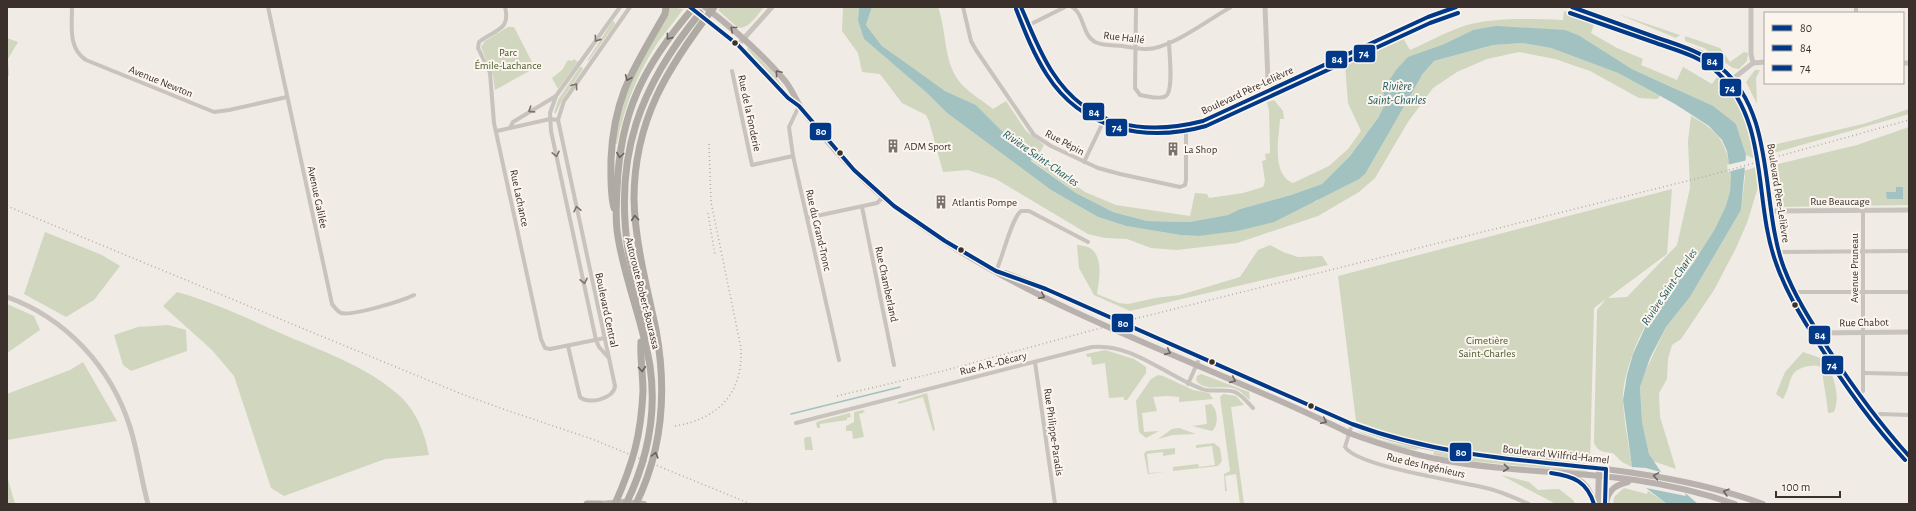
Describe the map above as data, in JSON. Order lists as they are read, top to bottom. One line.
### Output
{"streets":{"highway":["Autoroute Robert-Bourassa"],"main road":["Boulevard Père-Lelièvre","Boulevard Wilfrid-Hamel"],"street":["Rue Hallé","Avenue Newton","Rue de la Fonderie","Rue Pépin","Avenue Galilée","Rue Lachance","Rue Beaucage","Rue du Grand-Tronc","Avenue Pruneau","Rue Chamberland","Boulevard Central","Rue Chabot","Rue A.R.-Décary","Rue Philippe-Paradis","Rue des Ingénieurs"]},"crossings":[["Avenue Newton","Avenue Galilée"],["Boulevard Père-Lelièvre","Rue Pépin"],["Boulevard Père-Lelièvre","Rue Beaucage"],["Boulevard Père-Lelièvre","Avenue Pruneau"],["Boulevard Père-Lelièvre","Rue Chabot"],["Rue de la Fonderie","Rue du Grand-Tronc"],["Rue Lachance","Boulevard Central"],["Rue Beaucage","Avenue Pruneau"],["Rue du Grand-Tronc","Boulevard Wilfrid-Hamel"],["Avenue Pruneau","Rue Chabot"],["Rue A.R.-Décary","Rue Philippe-Paradis"],["Boulevard Wilfrid-Hamel","Rue des Ingénieurs"]],"water":["Rivière Saint-Charles"],"parks":["Parc Émile-Lachance","Cimetière Saint-Charles"],"places":{"building":["ADM Sport","La Shop","Atlantis Pompe"]},"lines":["transit line 80","transit line 84","transit line 74"],"legend":["80","84","74"],"scale_bar":"100 m"}
